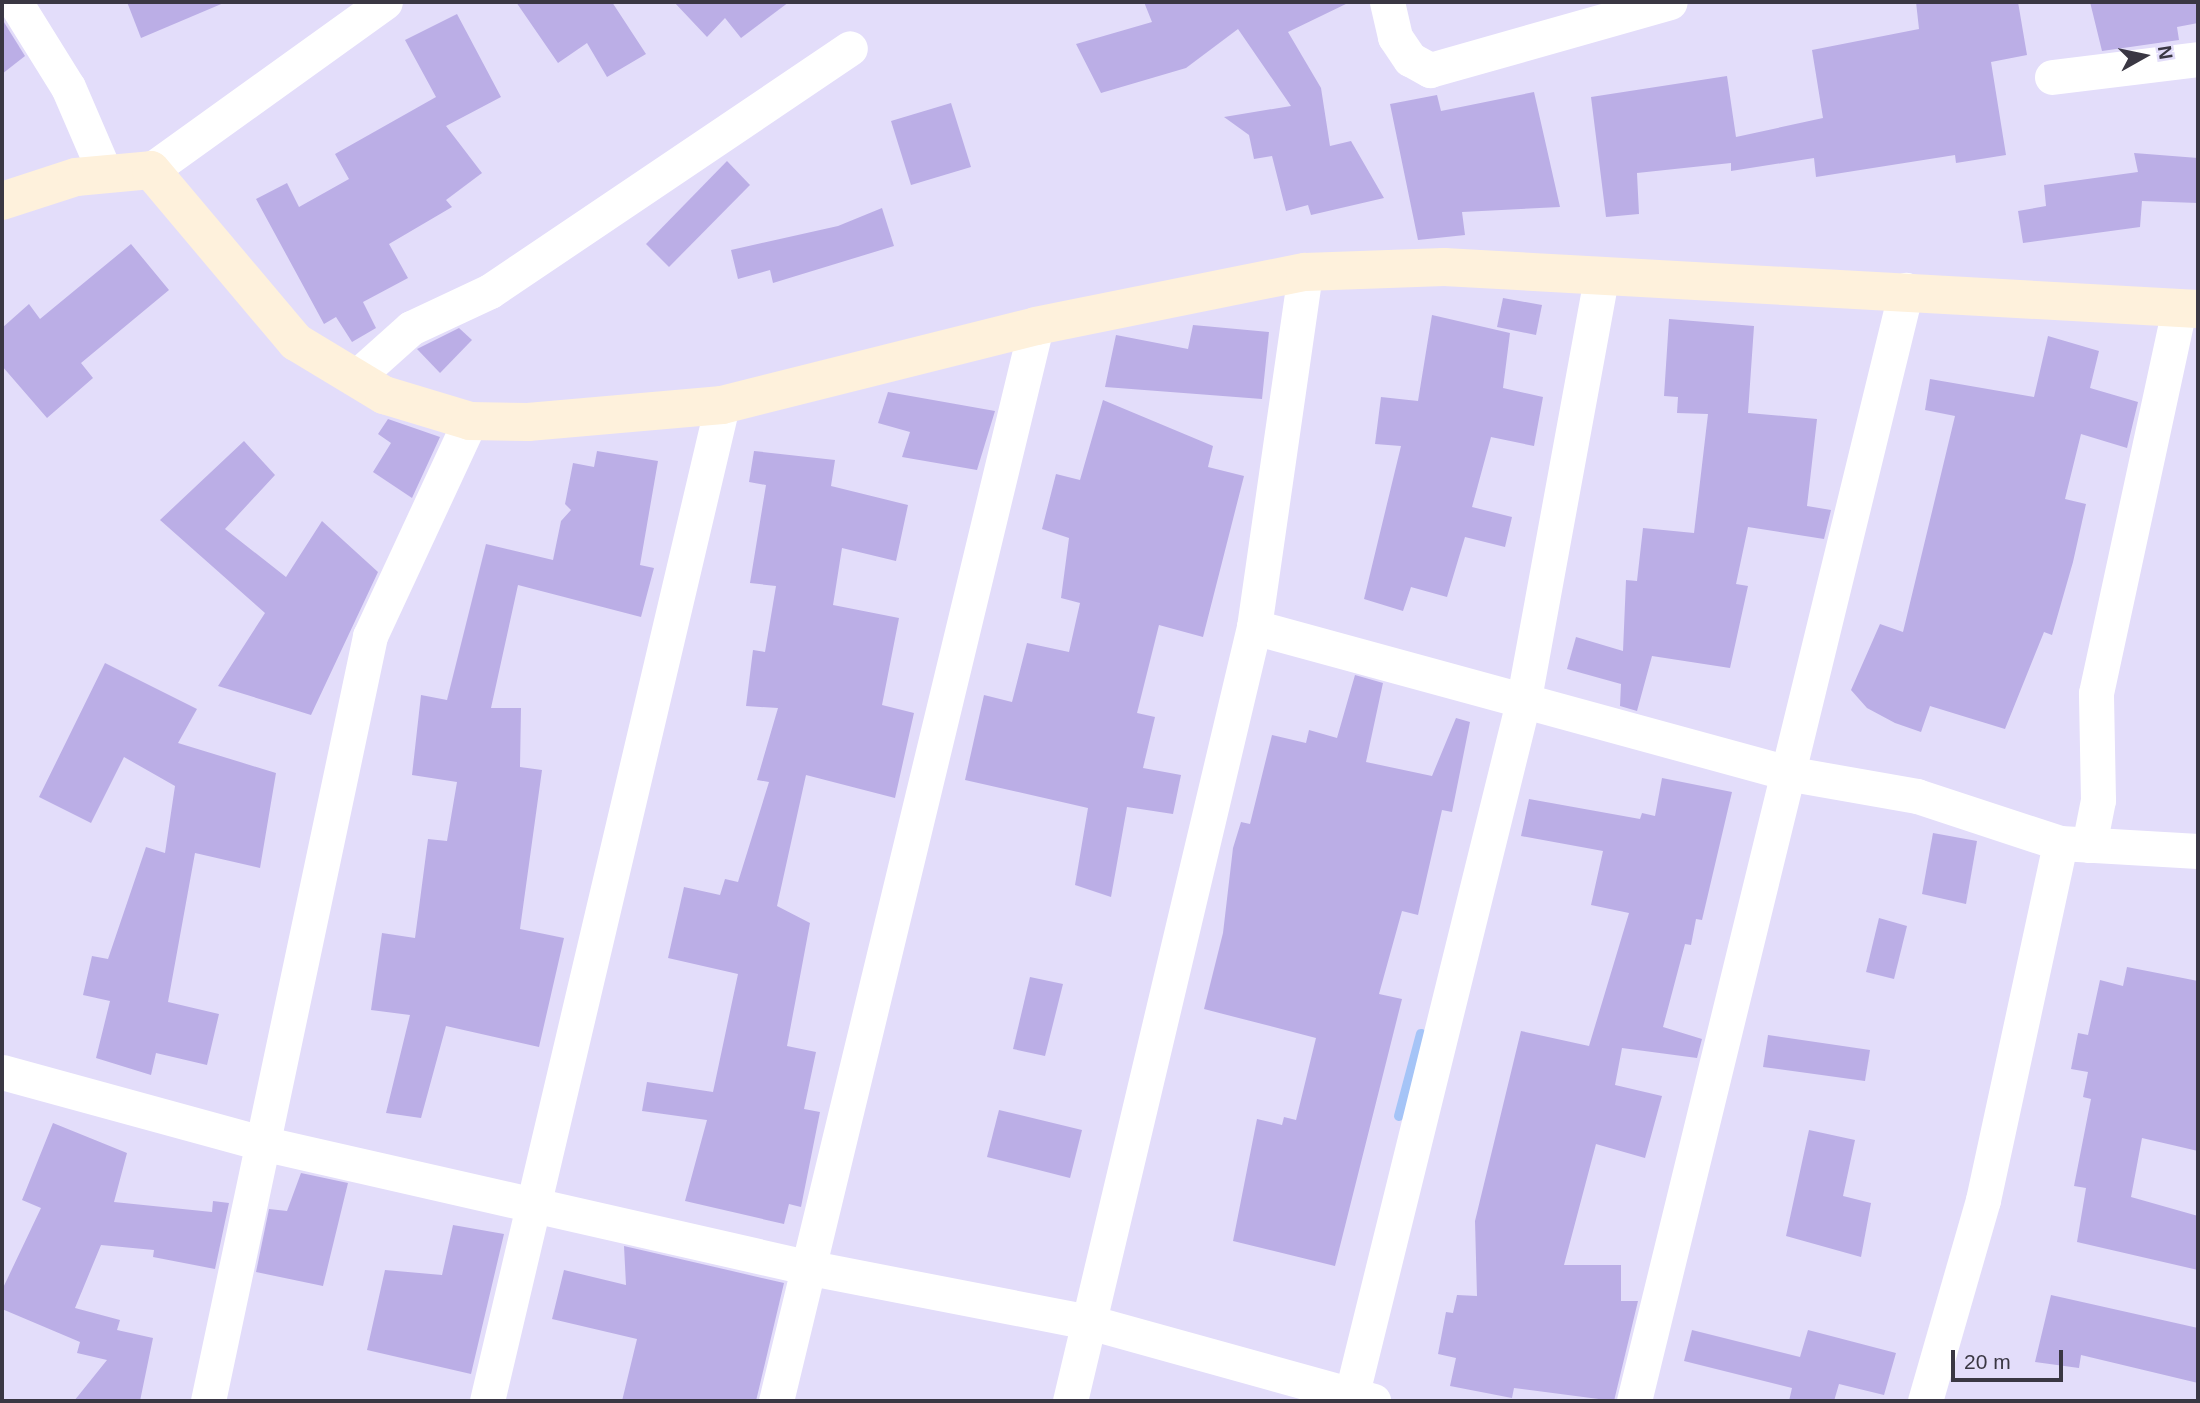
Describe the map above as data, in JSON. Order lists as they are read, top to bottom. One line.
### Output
{"scale_bar":"20 m","north":"right"}
